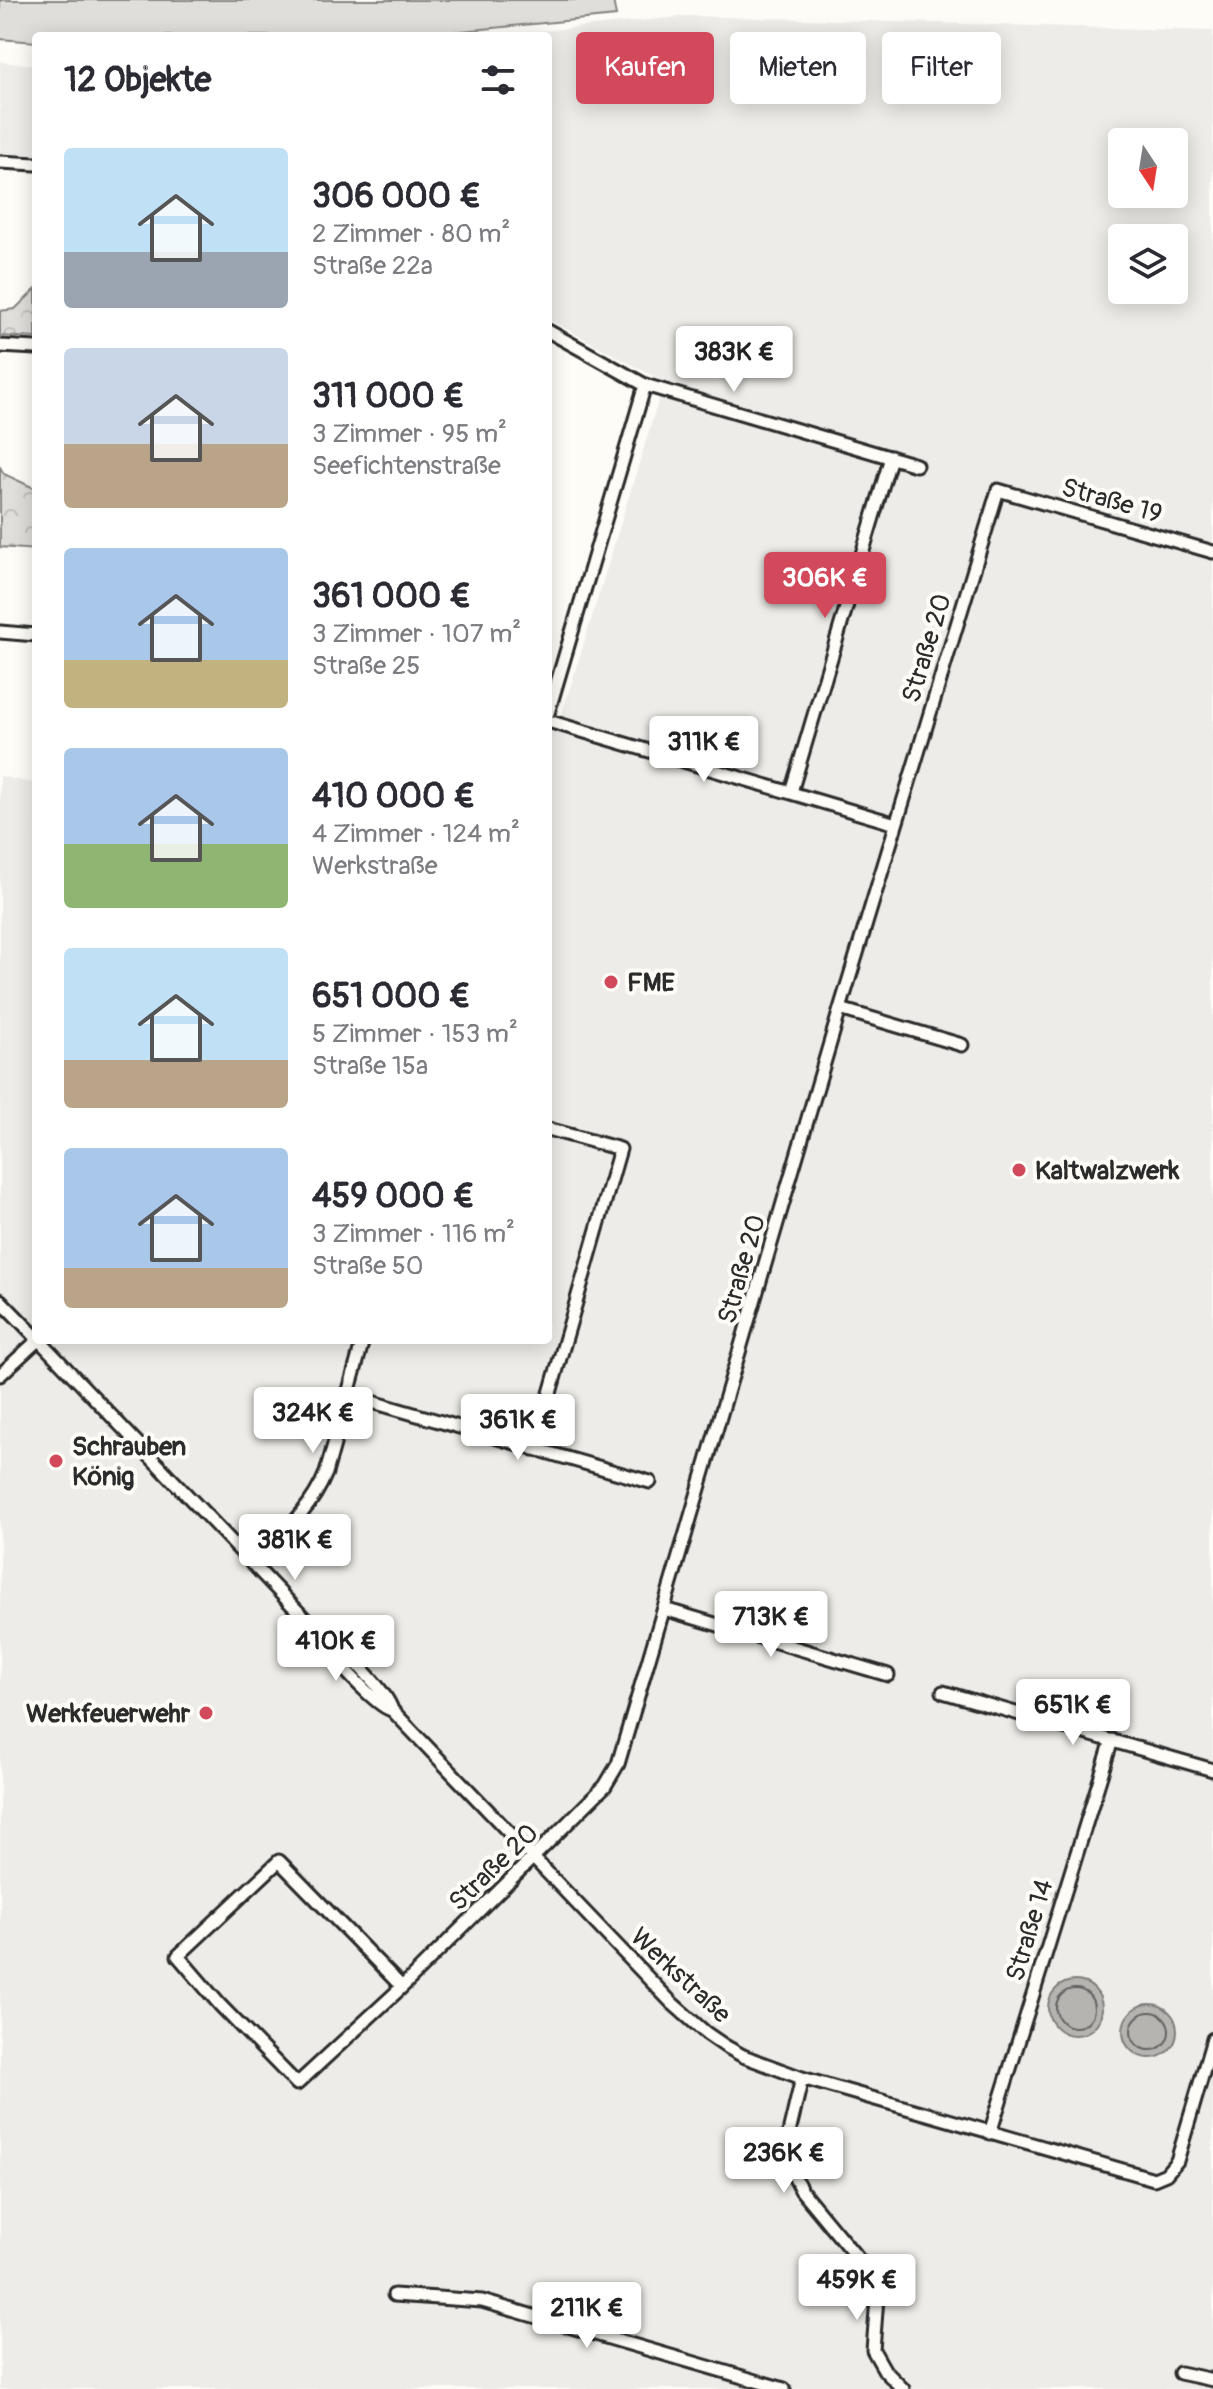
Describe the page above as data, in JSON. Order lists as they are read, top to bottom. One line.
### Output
{"streets":{"street":["Straße 19","Straße 20","Straße 14","Werkstraße"]},"crossings":[["Straße 19","Straße 20"],["Straße 20","Werkstraße"],["Straße 14","Werkstraße"]],"places":["FME","Kaltwalzwerk","Schrauben König","Werkfeuerwehr"],"north":"bottom","page":{"chip":["Kaufen","Mieten","Filter"],"heading":"12 Objekte","list":[{"name":"306 000 €","note":"2 Zimmer · 80 m² · Straße 22a"},{"name":"311 000 €","note":"3 Zimmer · 95 m² · Seefichtenstraße"},{"name":"361 000 €","note":"3 Zimmer · 107 m² · Straße 25"},{"name":"410 000 €","note":"4 Zimmer · 124 m² · Werkstraße"},{"name":"651 000 €","note":"5 Zimmer · 153 m² · Straße 15a"},{"name":"459 000 €","note":"3 Zimmer · 116 m² · Straße 50"}],"price":["383K €","306K €","311K €","324K €","361K €","381K €","713K €","410K €","651K €","236K €","459K €","211K €"]}}
